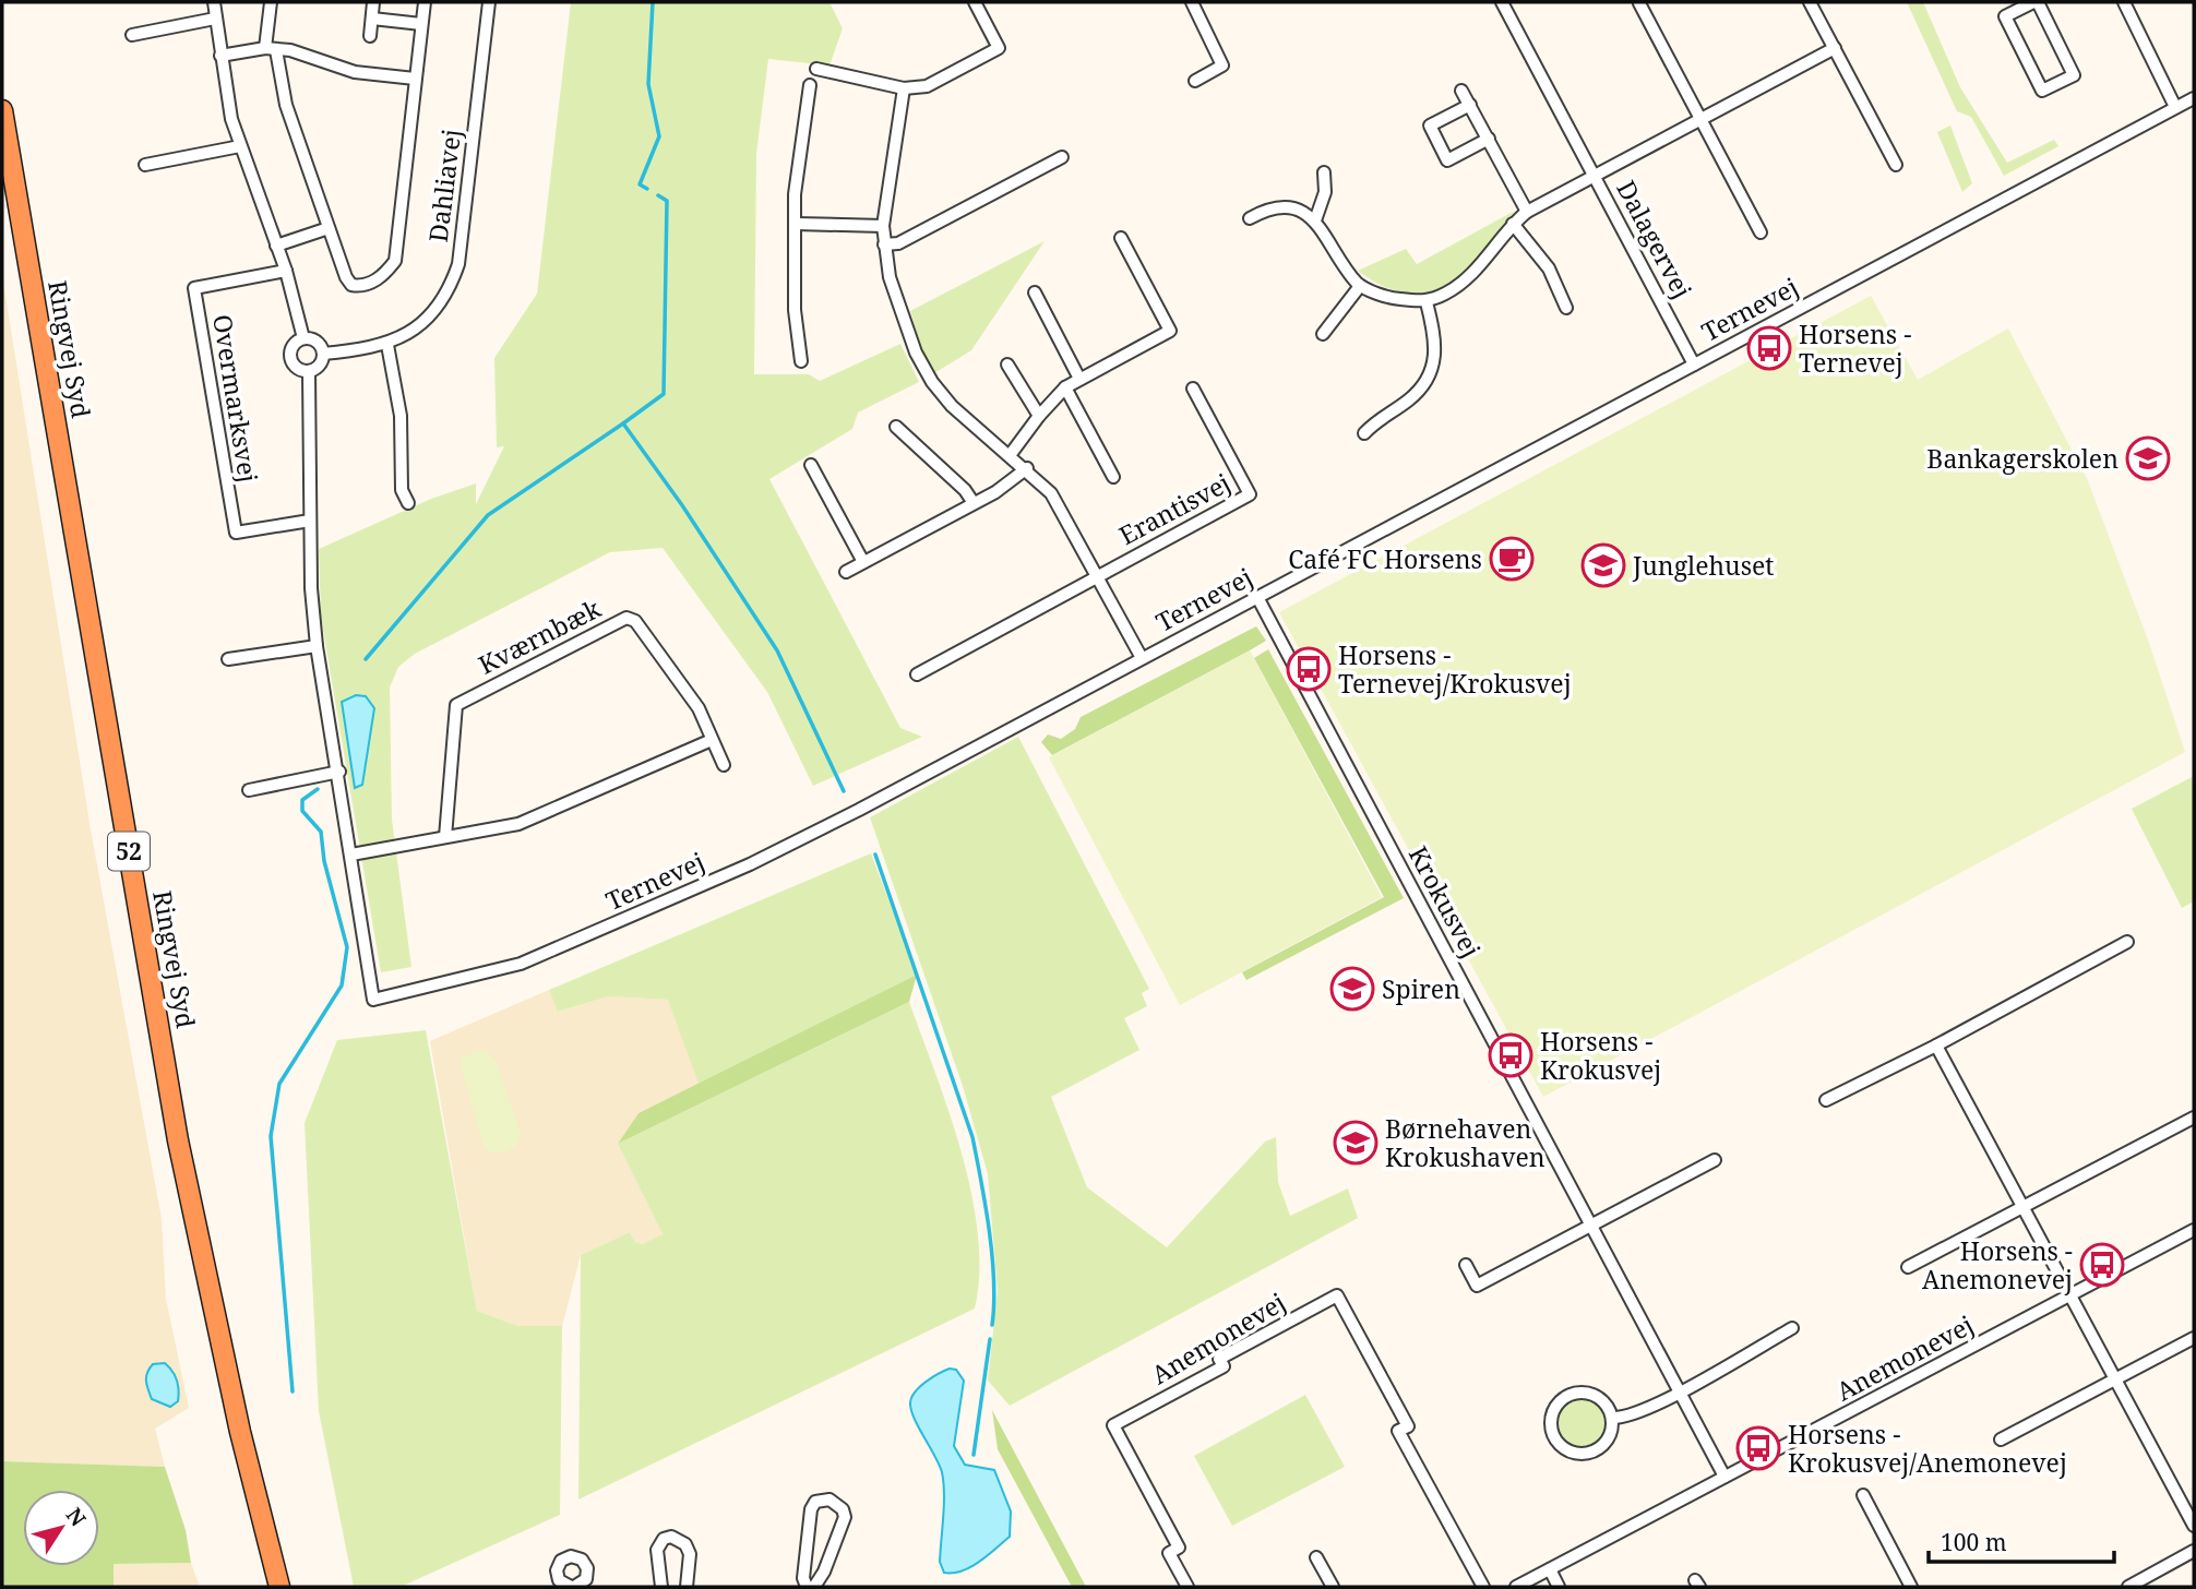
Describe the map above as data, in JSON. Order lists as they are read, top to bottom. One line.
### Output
{"streets":{"highway":["Ringvej Syd","52"],"street":["Dahliavej","Dalagervej","Ternevej","Overmarksvej","Erantisvej","Kværnbæk","Krokusvej","Anemonevej"]},"crossings":[["Dalagervej","Ternevej"],["Ternevej","Krokusvej"],["Krokusvej","Anemonevej"]],"places":{"bus stop":["Horsens - Ternevej","Horsens - Ternevej/Krokusvej","Horsens - Krokusvej","Horsens - Anemonevej","Horsens - Krokusvej/Anemonevej"],"school or university":["Bankagerskolen","Junglehuset","Spiren","Børnehaven Krokushaven"],"cafe":["Café FC Horsens"]},"scale_bar":"100 m","north":"top right"}
